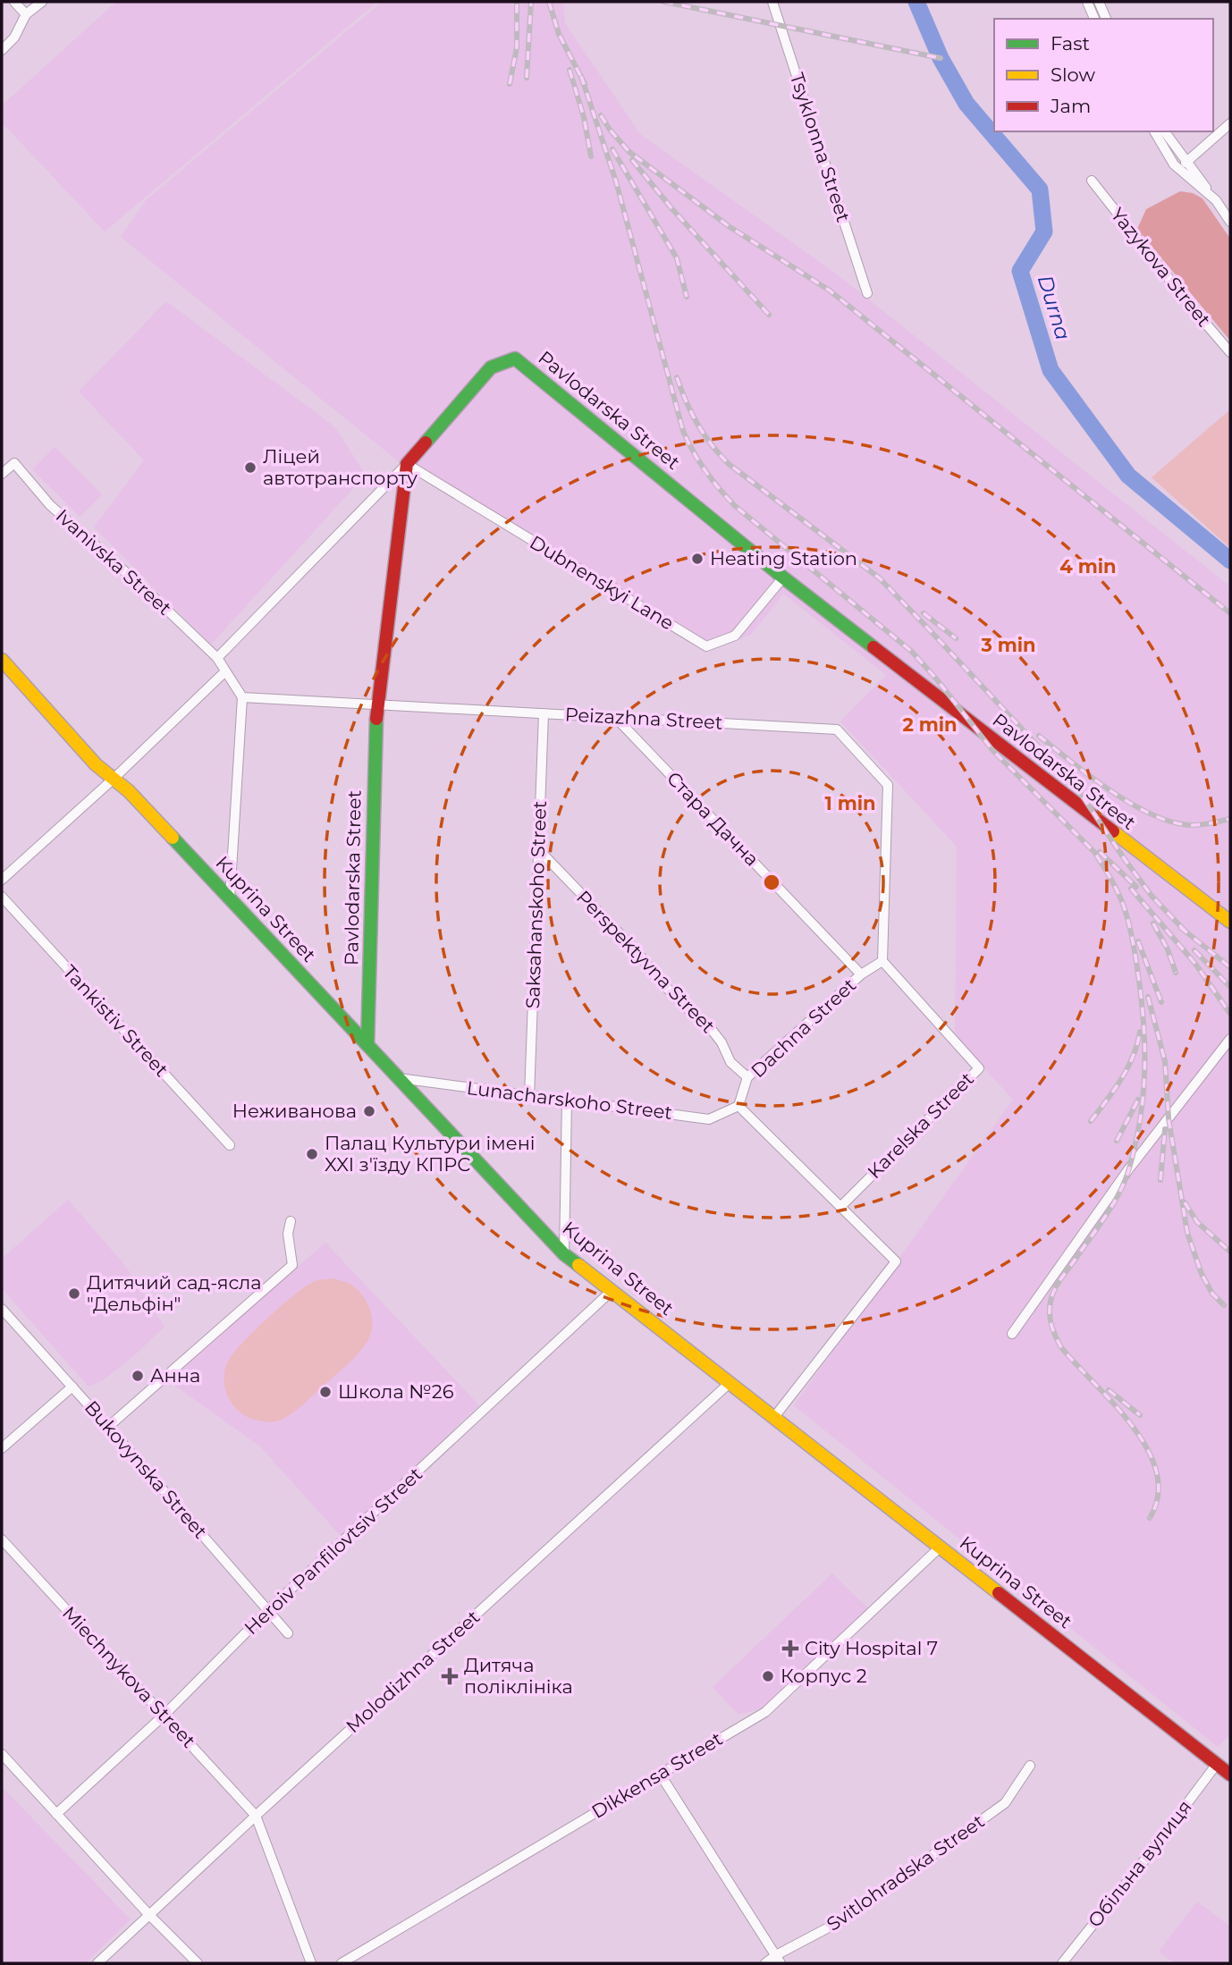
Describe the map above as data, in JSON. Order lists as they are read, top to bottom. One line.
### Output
{"streets":{"main road":["Pavlodarska Street","Kuprina Street"],"street":["Tsyklonna Street","Yazykova Street","Ivanivska Street","Dubnenskyi Lane","Peizazhna Street","Стара Дачна","Saksahanskoho Street","Perspektyvna Street","Tankistiv Street","Dachna Street","Lunacharskoho Street","Karelska Street","Bukovynska Street","Heroiv Panfilovtsiv Street","Molodizhna Street","Miechnykova Street","Dikkensa Street","Обільна вулиця","Svitlohradska Street"]},"crossings":[["Pavlodarska Street","Dubnenskyi Lane"],["Pavlodarska Street","Peizazhna Street"],["Pavlodarska Street","Kuprina Street"],["Peizazhna Street","Стара Дачна"],["Peizazhna Street","Saksahanskoho Street"],["Peizazhna Street","Dachna Street"],["Peizazhna Street","Karelska Street"],["Стара Дачна","Dachna Street"],["Saksahanskoho Street","Perspektyvna Street"],["Saksahanskoho Street","Lunacharskoho Street"],["Kuprina Street","Lunacharskoho Street"],["Kuprina Street","Heroiv Panfilovtsiv Street"],["Kuprina Street","Molodizhna Street"],["Kuprina Street","Dikkensa Street"],["Kuprina Street","Обільна вулиця"],["Perspektyvna Street","Dachna Street"],["Dachna Street","Lunacharskoho Street"],["Dachna Street","Karelska Street"],["Bukovynska Street","Heroiv Panfilovtsiv Street"],["Heroiv Panfilovtsiv Street","Miechnykova Street"],["Molodizhna Street","Miechnykova Street"]],"water":["Durna"],"places":{"other":["Ліцей автотранспорту","Heating Station","Неживанова","Палац Культури імені XXI з'їзду КПРС","Дитячий сад-ясла \"Дельфін\"","Анна","Школа №26","Корпус 2"],"health":["City Hospital 7","Дитяча поліклініка"]},"legend":["Fast","Slow","Jam"],"rings":["4 min","3 min","2 min","1 min"]}
